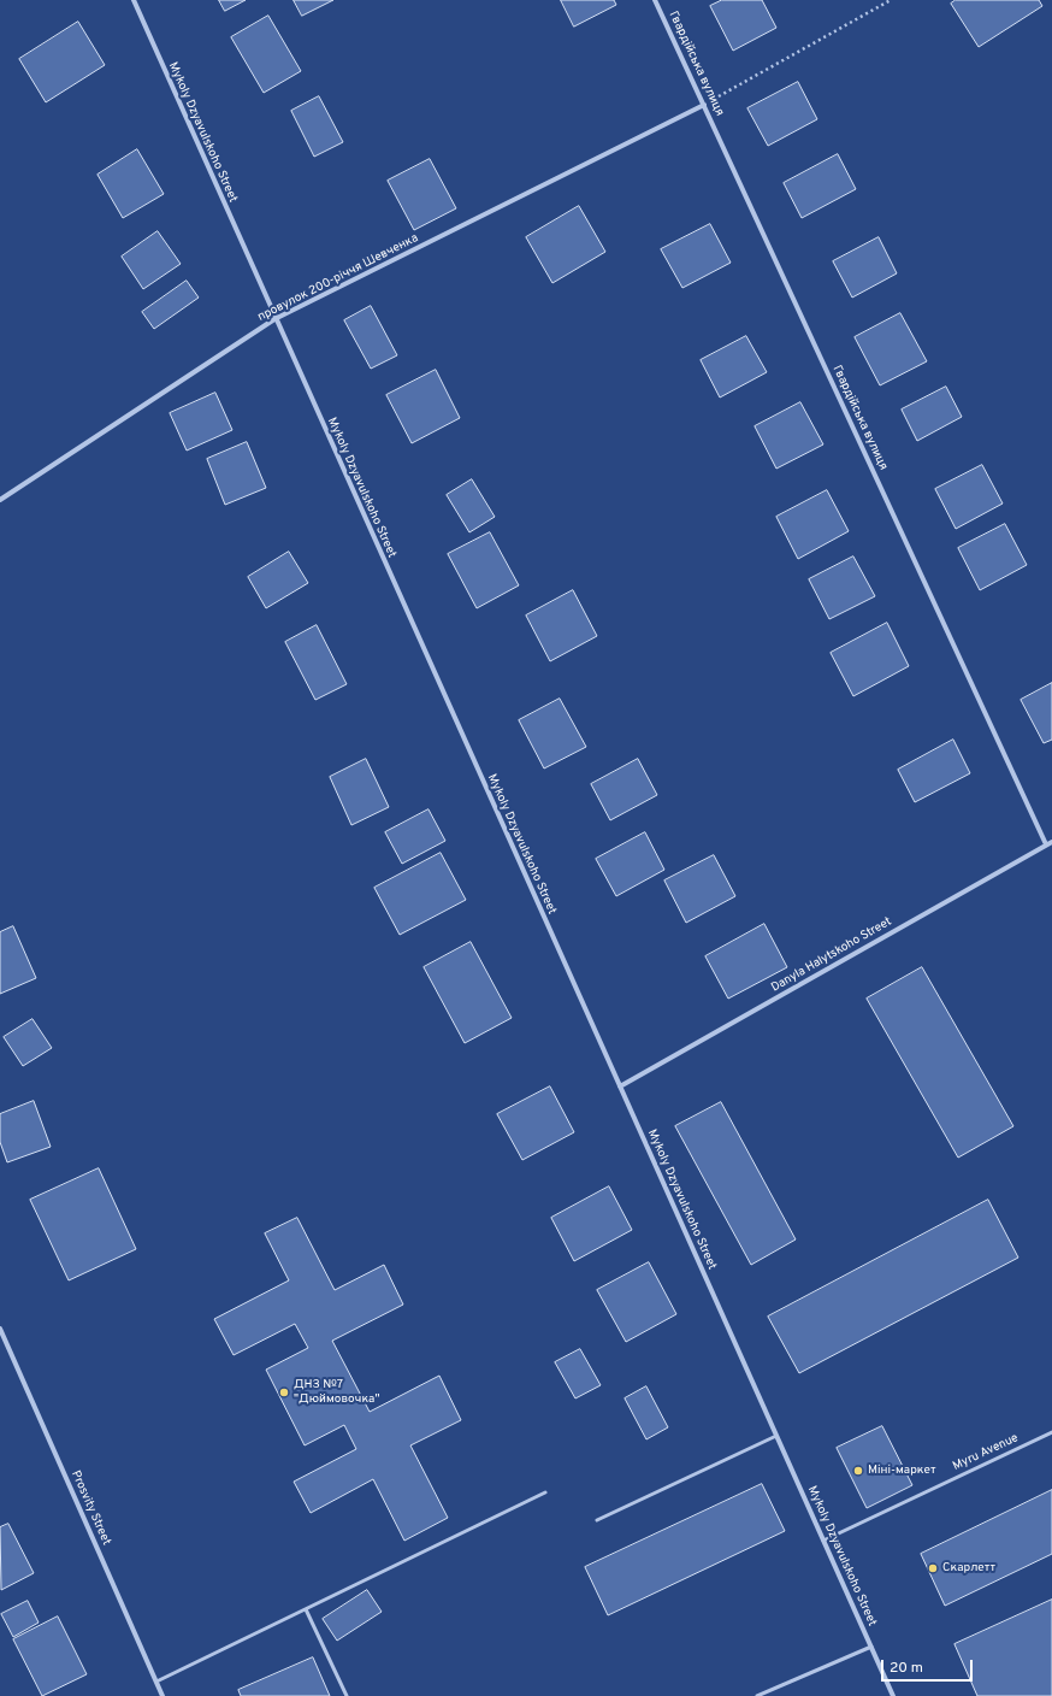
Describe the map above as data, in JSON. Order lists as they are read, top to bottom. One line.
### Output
{"streets":{"street":["Гвардійська вулиця","Mykoly Dzyavulskoho Street","провулок 200-річчя Шевченка","Danyla Halytskoho Street","Prosvity Street"],"lane":["Myru Avenue"]},"crossings":[["Гвардійська вулиця","провулок 200-річчя Шевченка"],["Гвардійська вулиця","Danyla Halytskoho Street"],["Mykoly Dzyavulskoho Street","провулок 200-річчя Шевченка"],["Mykoly Dzyavulskoho Street","Danyla Halytskoho Street"],["Mykoly Dzyavulskoho Street","Myru Avenue"]],"places":["ДНЗ №7 \"Дюймовочка\"","Міні-маркет","Скарлетт"],"scale_bar":"20 m"}
